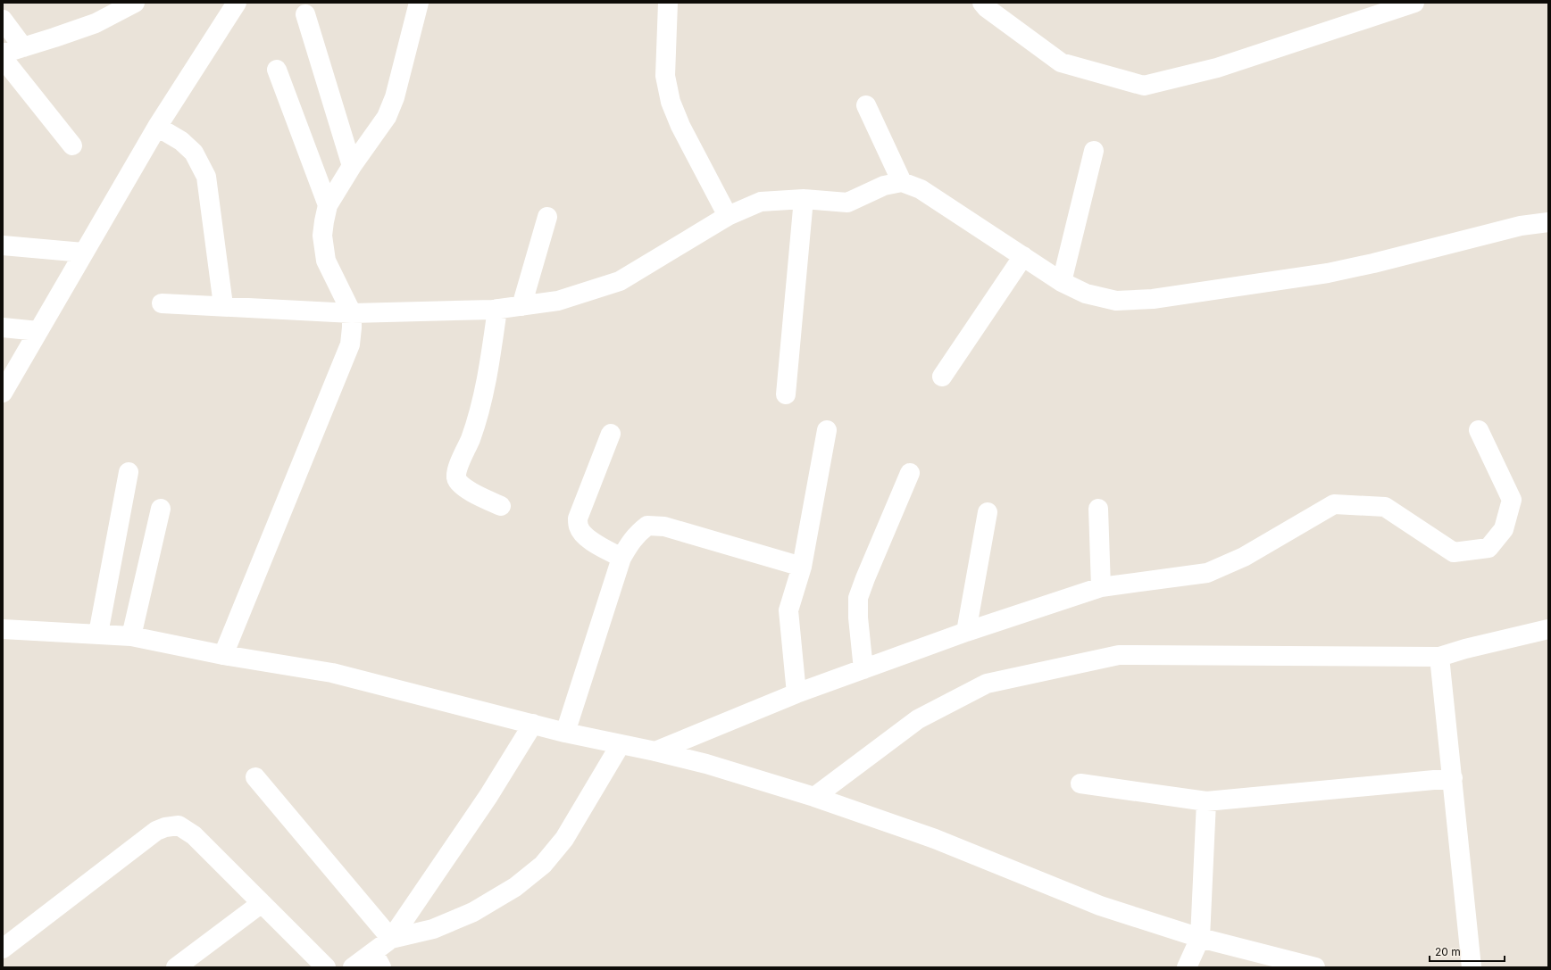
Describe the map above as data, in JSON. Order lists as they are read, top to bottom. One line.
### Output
{"scale_bar":"20 m"}
